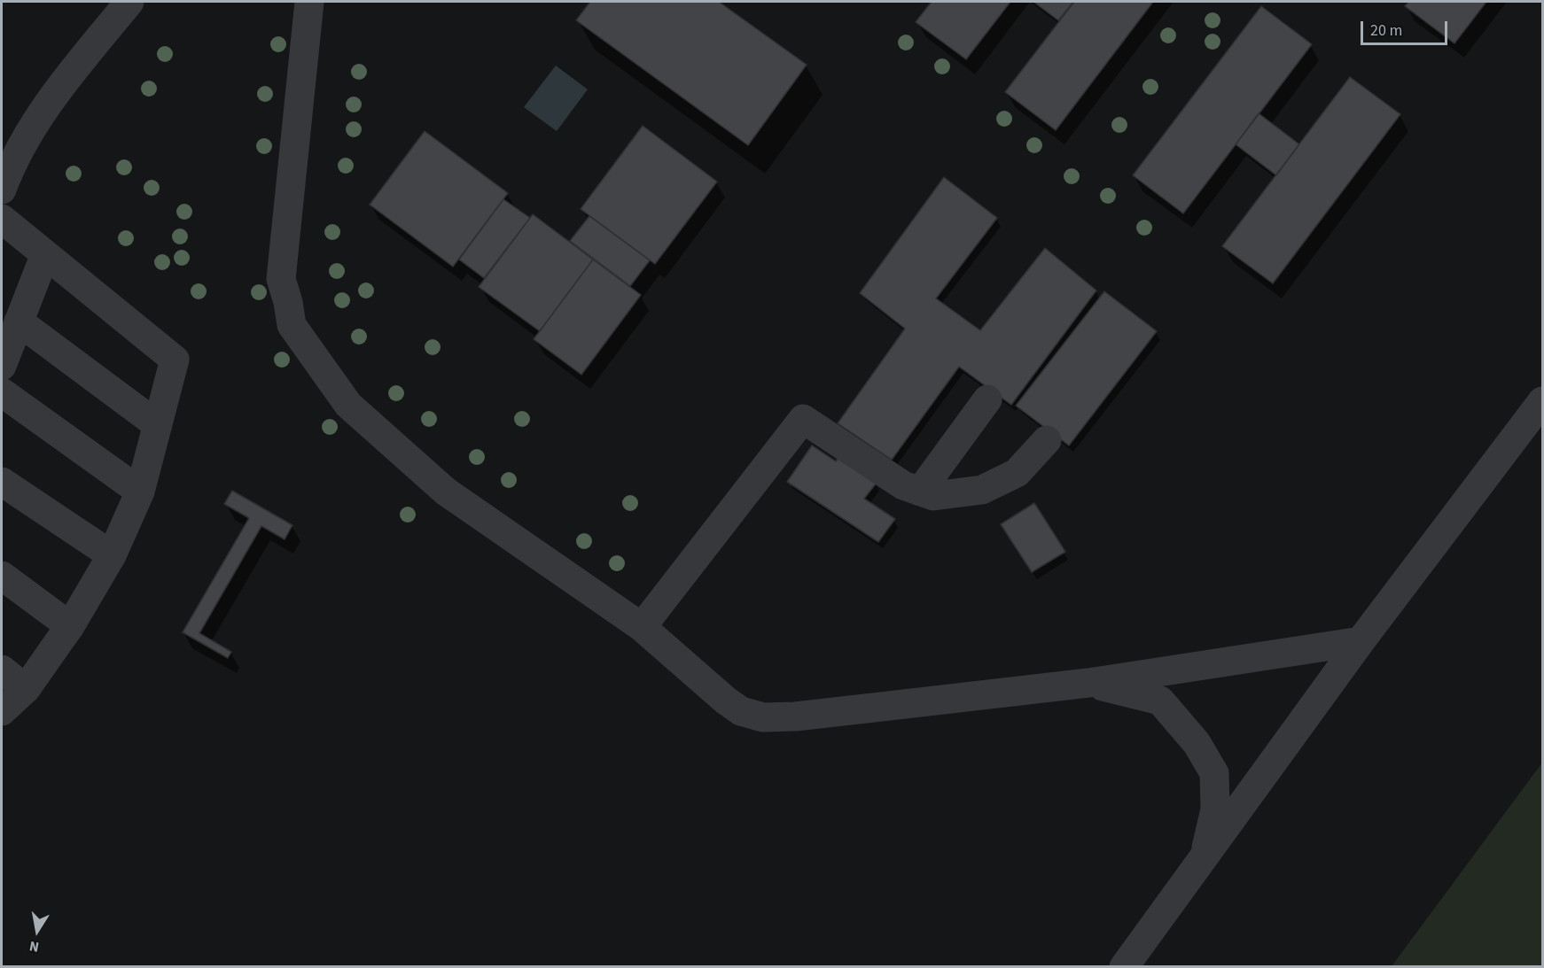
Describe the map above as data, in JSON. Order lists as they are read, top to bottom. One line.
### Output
{"scale_bar":"20 m","north":"bottom"}
